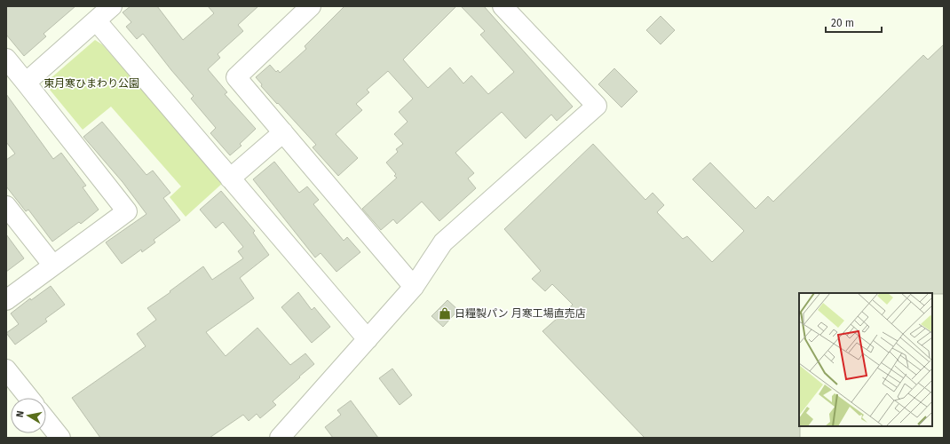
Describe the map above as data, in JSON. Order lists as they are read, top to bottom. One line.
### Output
{"parks":["東月寒ひまわり公園"],"places":{"shop":["日糧製パン 月寒工場直売店"]},"scale_bar":"20 m","north":"left"}
